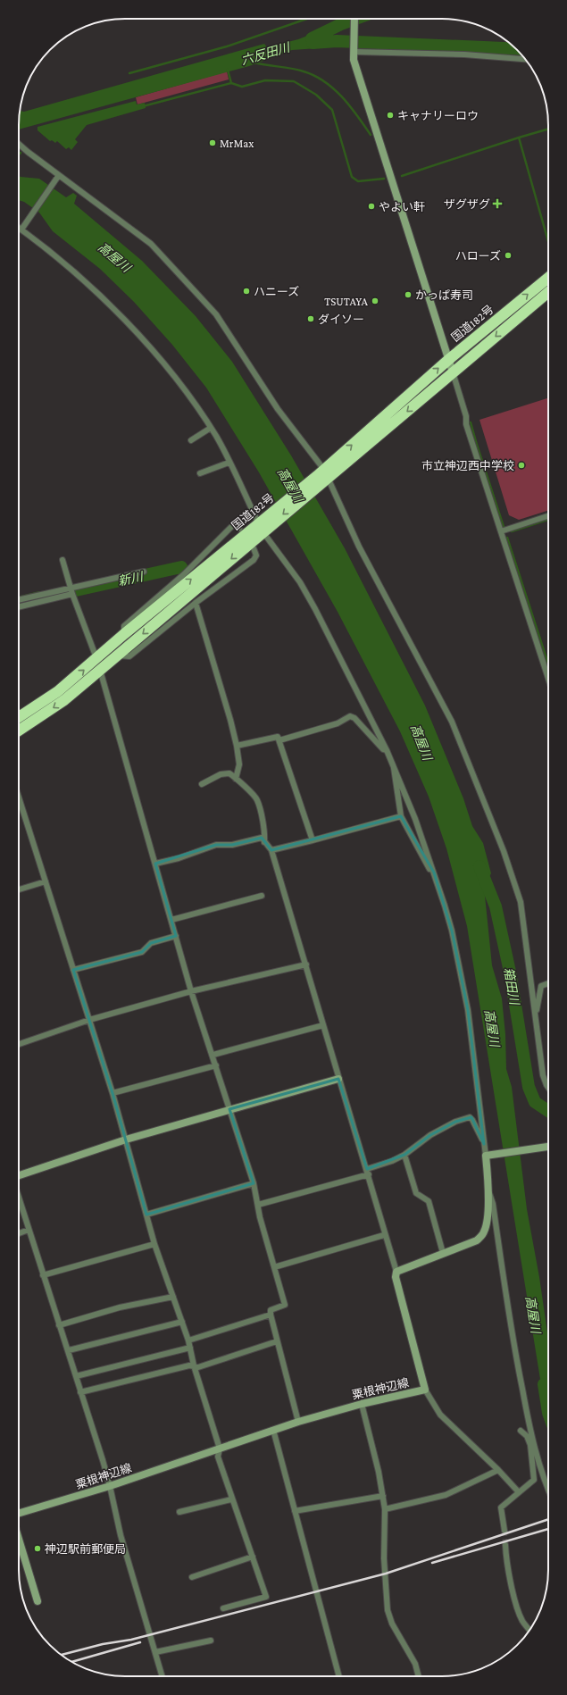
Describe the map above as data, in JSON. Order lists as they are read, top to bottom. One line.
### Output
{"streets":{"highway":["国道182号"],"street":["粟根神辺線"]},"water":["六反田川","高屋川","新川","箱田川"],"places":{"other":["キャナリーロウ","MrMax","やよい軒","ハローズ","ハニーズ","かっぱ寿司","TSUTAYA","ダイソー","市立神辺西中学校","神辺駅前郵便局"],"health":["ザグザグ"]}}
